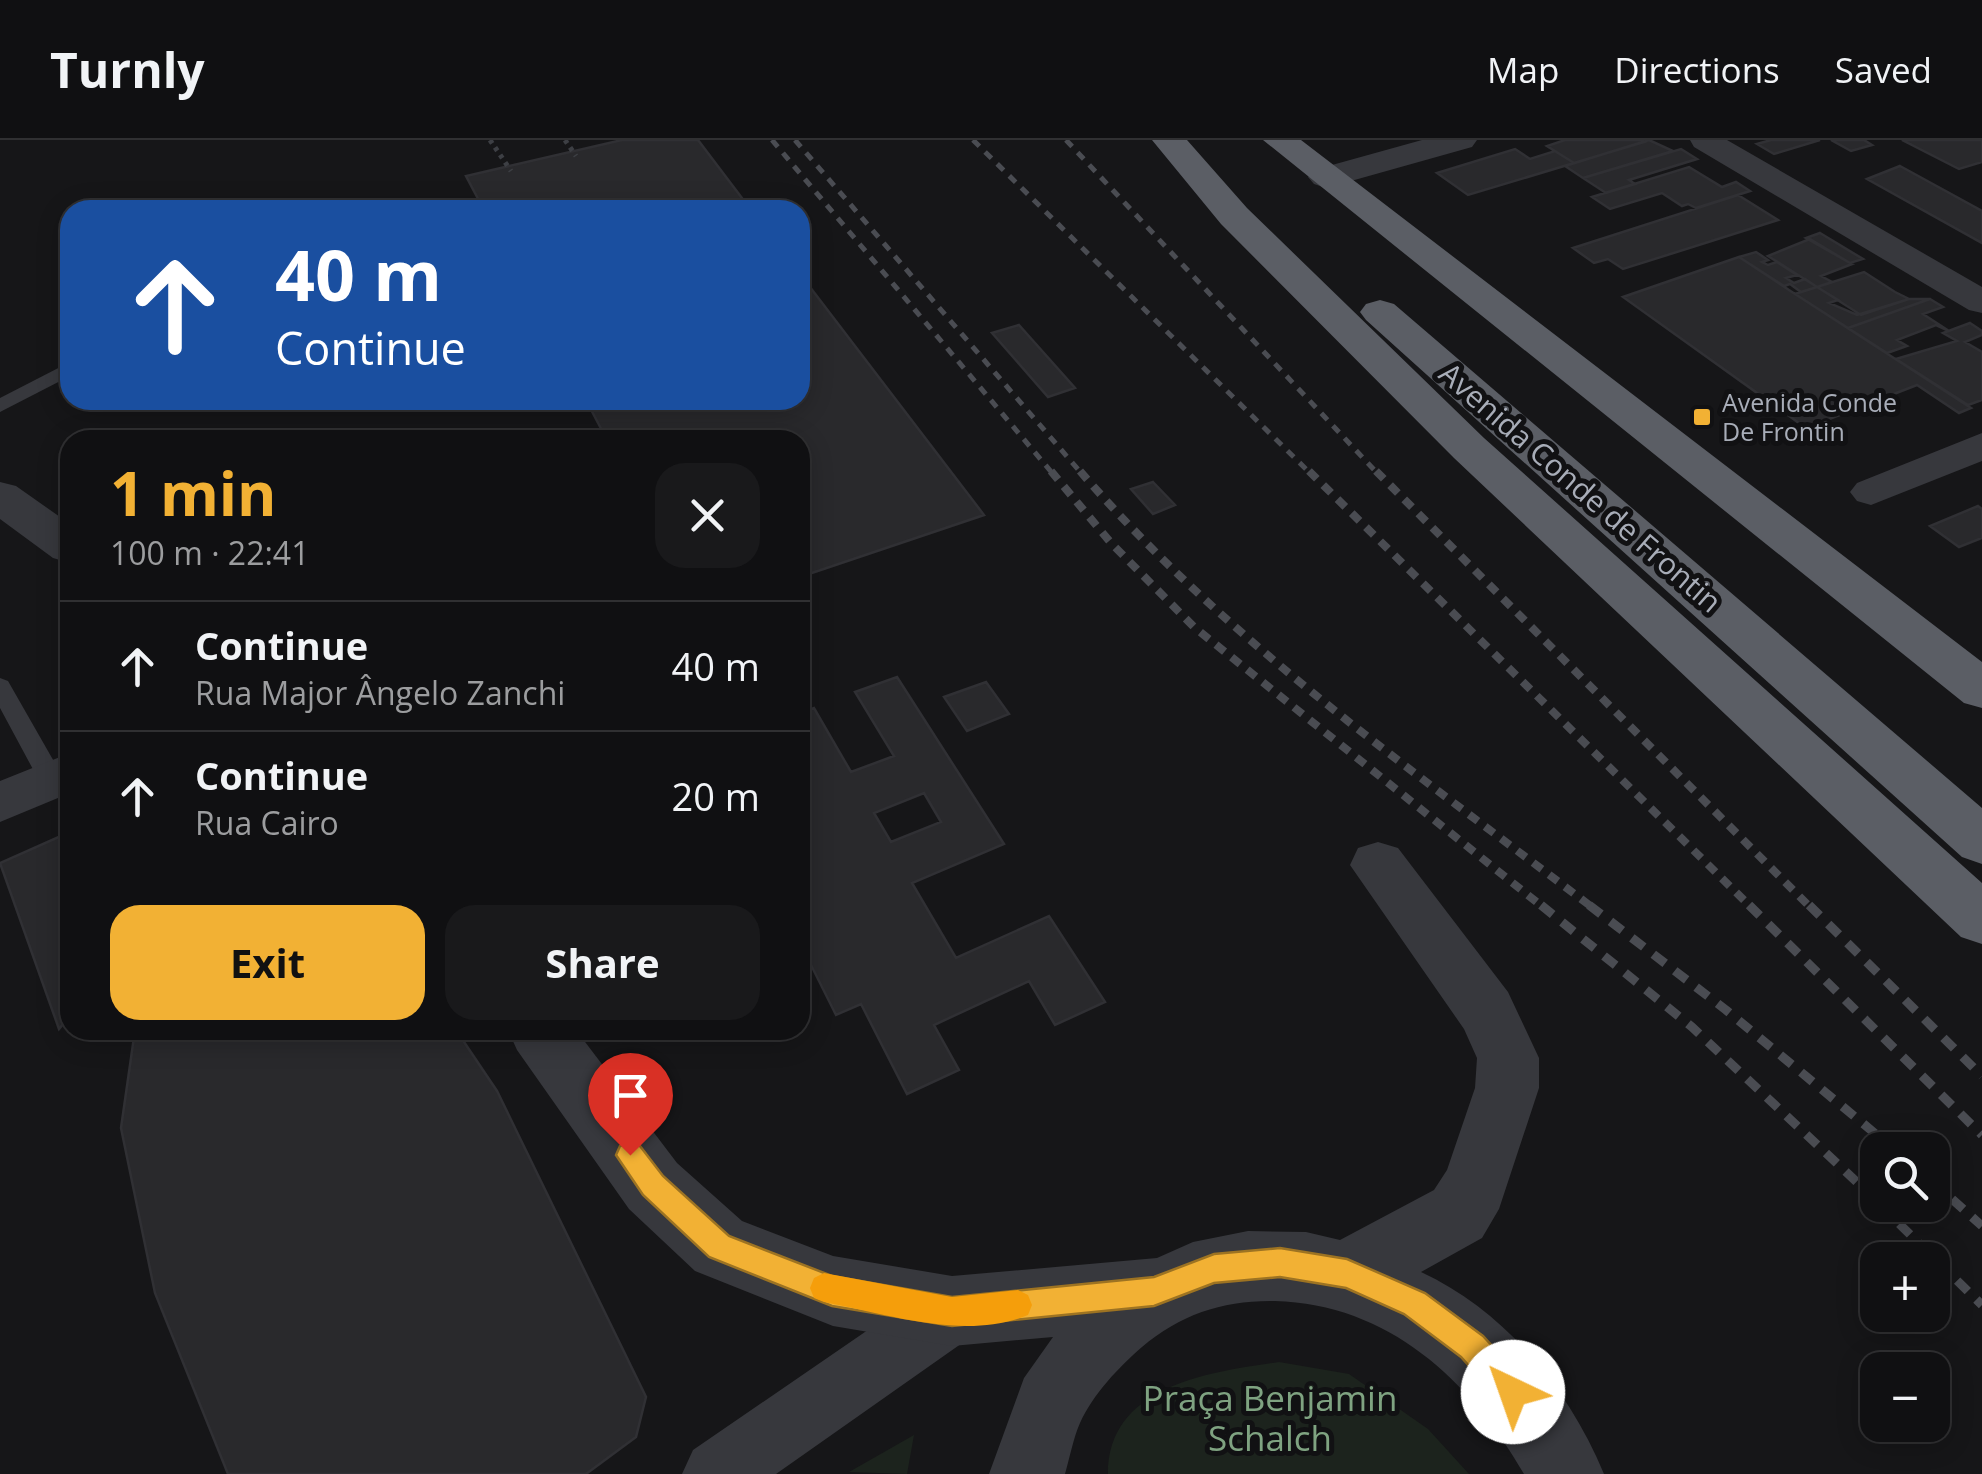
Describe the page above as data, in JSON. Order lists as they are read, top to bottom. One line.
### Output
{"streets":{"highway":["Avenida Conde de Frontin"]},"parks":["Praça Benjamin Schalch"],"places":{"transit":["Avenida Conde De Frontin"]},"page":{"header":"Turnly","nav":["Map","Directions","Saved"],"turn":["40 m","Continue"],"heading":["1 min","100 m · 22:41"],"list":[{"name":"Continue","note":"Rua Major Ângelo Zanchi","value":"40 m"},{"name":"Continue","note":"Rua Cairo","value":"20 m"}],"buttons":["Exit","Share"],"map_buttons":["+","−"]}}
